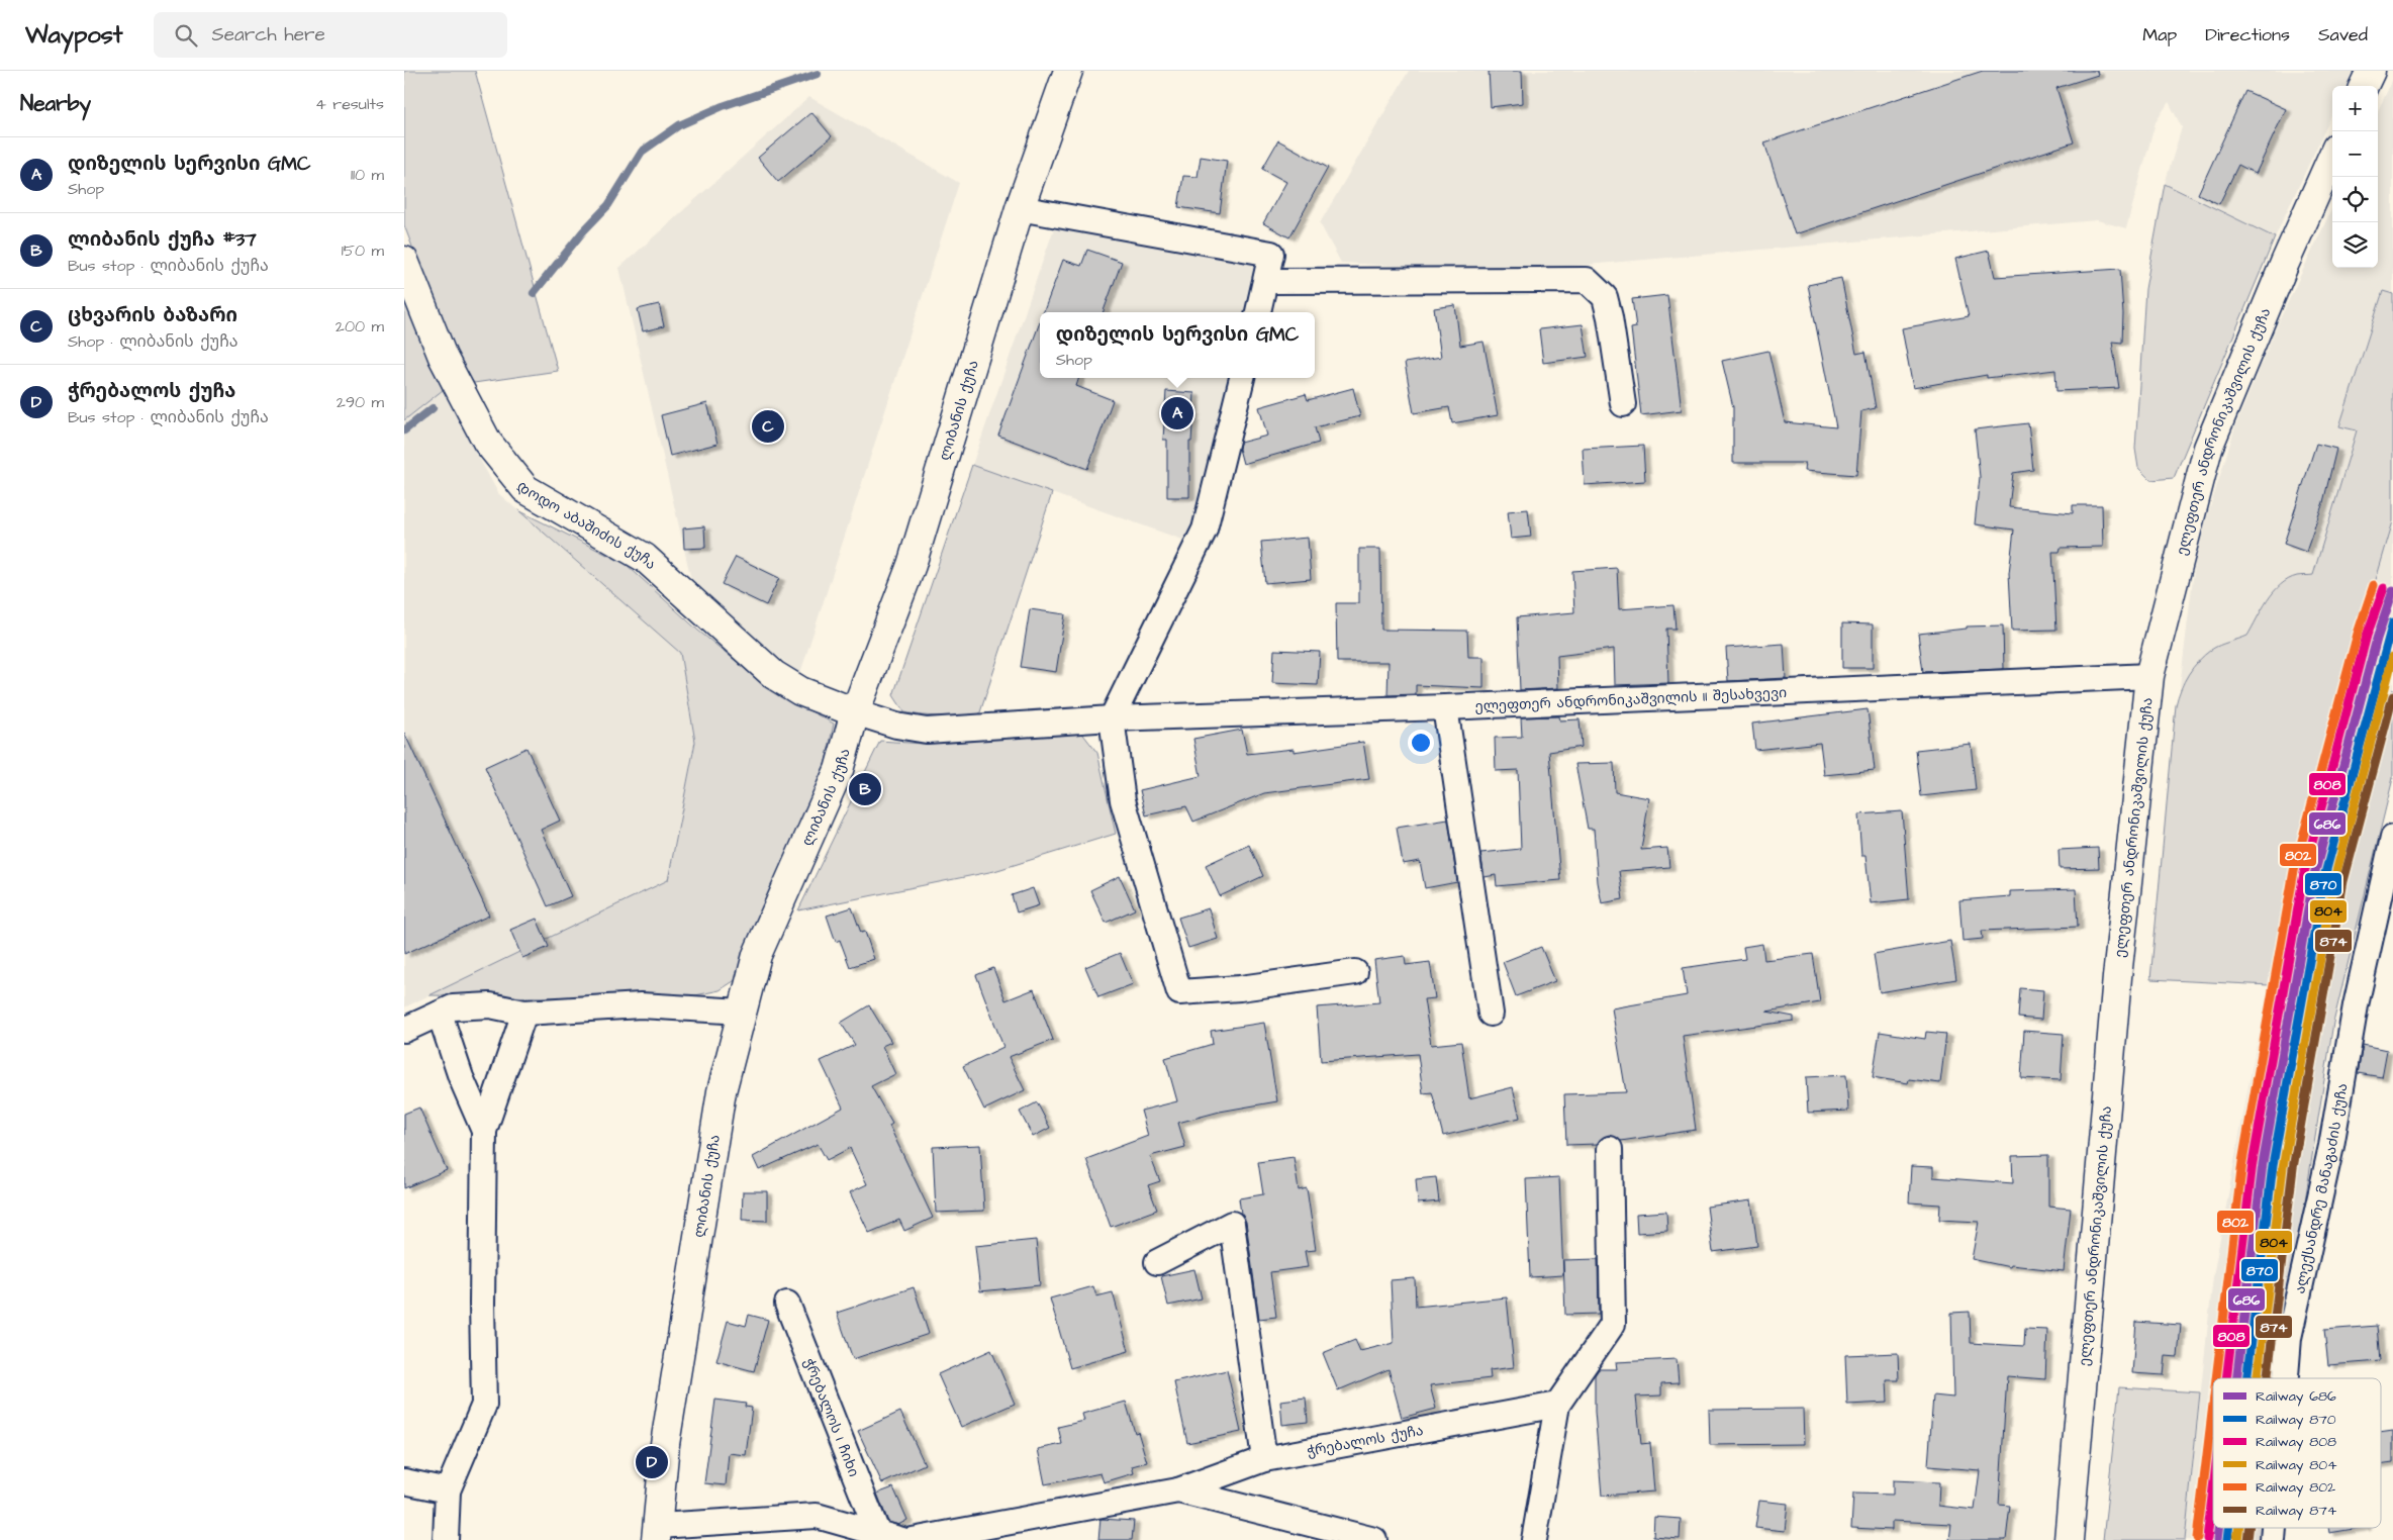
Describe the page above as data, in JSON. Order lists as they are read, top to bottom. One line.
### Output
{"streets":{"street":["ლიბანის ქუჩა","ელეფთერ ანდრონიკაშვილის ქუჩა","დოდო აბაშიძის ქუჩა","ელეფთერ ანდრონიკაშვილის II შესახვევი","ალექსანდრე მანაგაძის ქუჩა","ჭრებალოს I ჩიხი","ჭრებალოს ქუჩა"]},"crossings":[["ლიბანის ქუჩა","დოდო აბაშიძის ქუჩა"],["ლიბანის ქუჩა","ელეფთერ ანდრონიკაშვილის II შესახვევი"],["ელეფთერ ანდრონიკაშვილის ქუჩა","ელეფთერ ანდრონიკაშვილის II შესახვევი"],["დოდო აბაშიძის ქუჩა","ელეფთერ ანდრონიკაშვილის II შესახვევი"]],"lines":["rail line 802","rail line 808","rail line 686","rail line 870","rail line 804","rail line 874"],"legend":["Railway 686","Railway 870","Railway 808","Railway 804","Railway 802","Railway 874"],"page":{"header":"Waypost","search":"Search here","nav":["Map","Directions","Saved"],"heading":["Nearby","4 results"],"map_buttons":["+","−"],"list":[{"mark":"A","name":"დიზელის სერვისი GMC","note":"Shop","value":"110 m"},{"mark":"B","name":"ლიბანის ქუჩა #37","note":"Bus stop · ლიბანის ქუჩა","value":"150 m"},{"mark":"C","name":"ცხვარის ბაზარი","note":"Shop · ლიბანის ქუჩა","value":"200 m"},{"mark":"D","name":"ჭრებალოს ქუჩა","note":"Bus stop · ლიბანის ქუჩა","value":"290 m"}],"popup":["დიზელის სერვისი GMC","Shop"],"pins":["A","C","B","D"]}}
